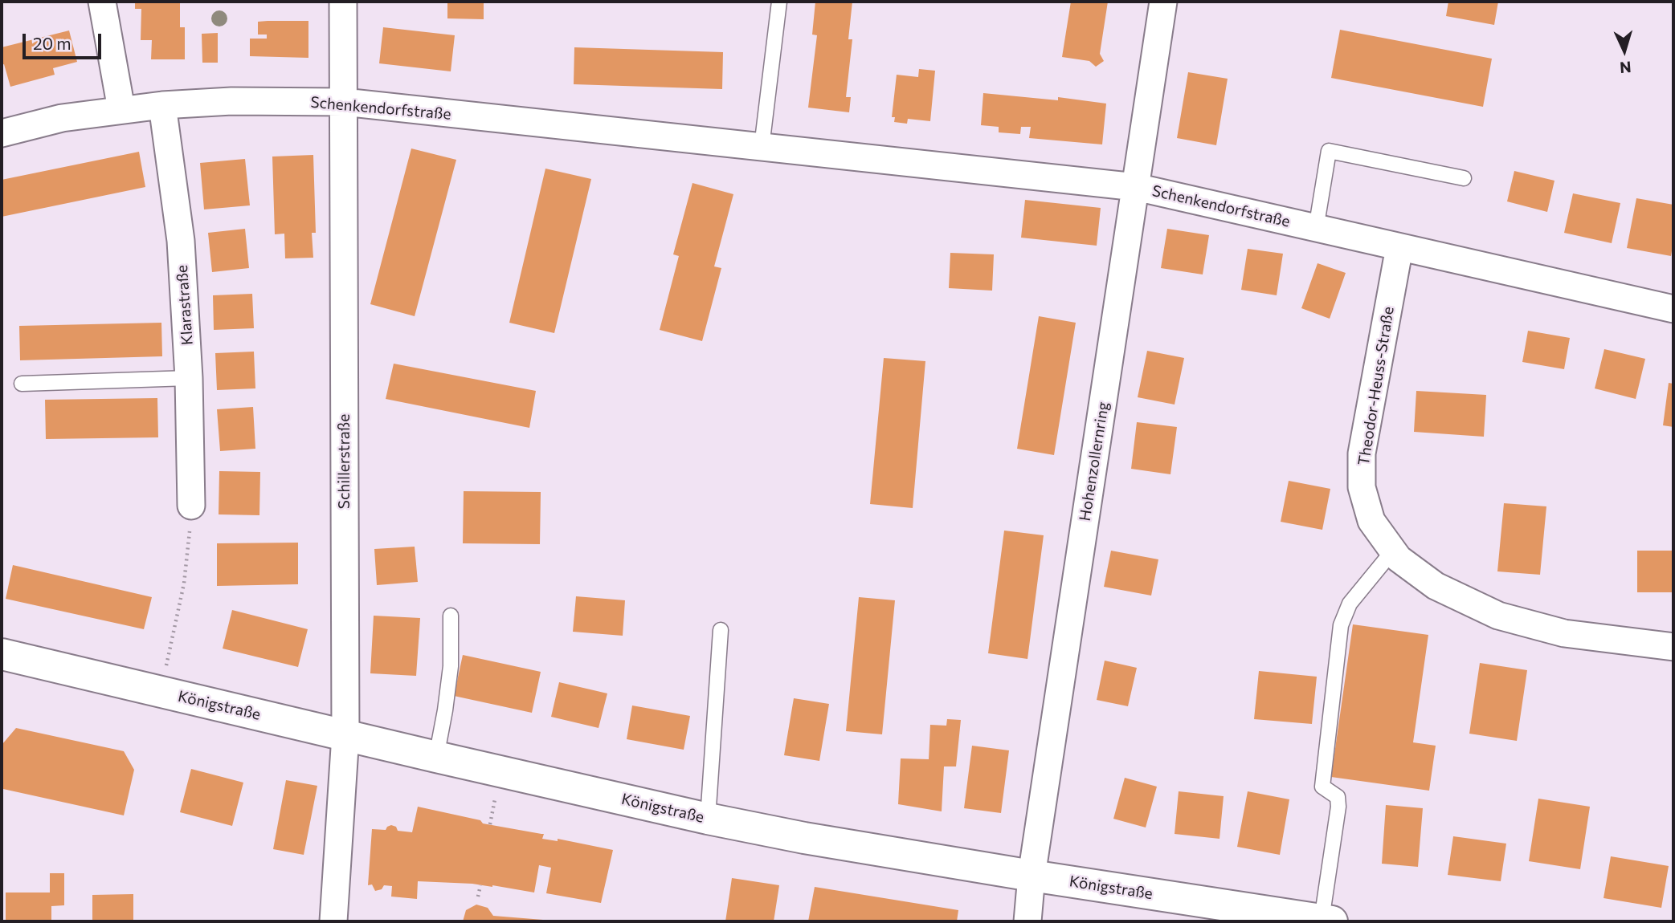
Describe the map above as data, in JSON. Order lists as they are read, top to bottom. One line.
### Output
{"streets":{"main road":["Königstraße"],"street":["Schenkendorfstraße","Klarastraße","Theodor-Heuss-Straße","Schillerstraße","Hohenzollernring"]},"crossings":[["Schenkendorfstraße","Klarastraße"],["Schenkendorfstraße","Theodor-Heuss-Straße"],["Schenkendorfstraße","Schillerstraße"],["Schenkendorfstraße","Hohenzollernring"],["Schillerstraße","Königstraße"],["Hohenzollernring","Königstraße"]],"scale_bar":"20 m","north":"bottom"}
